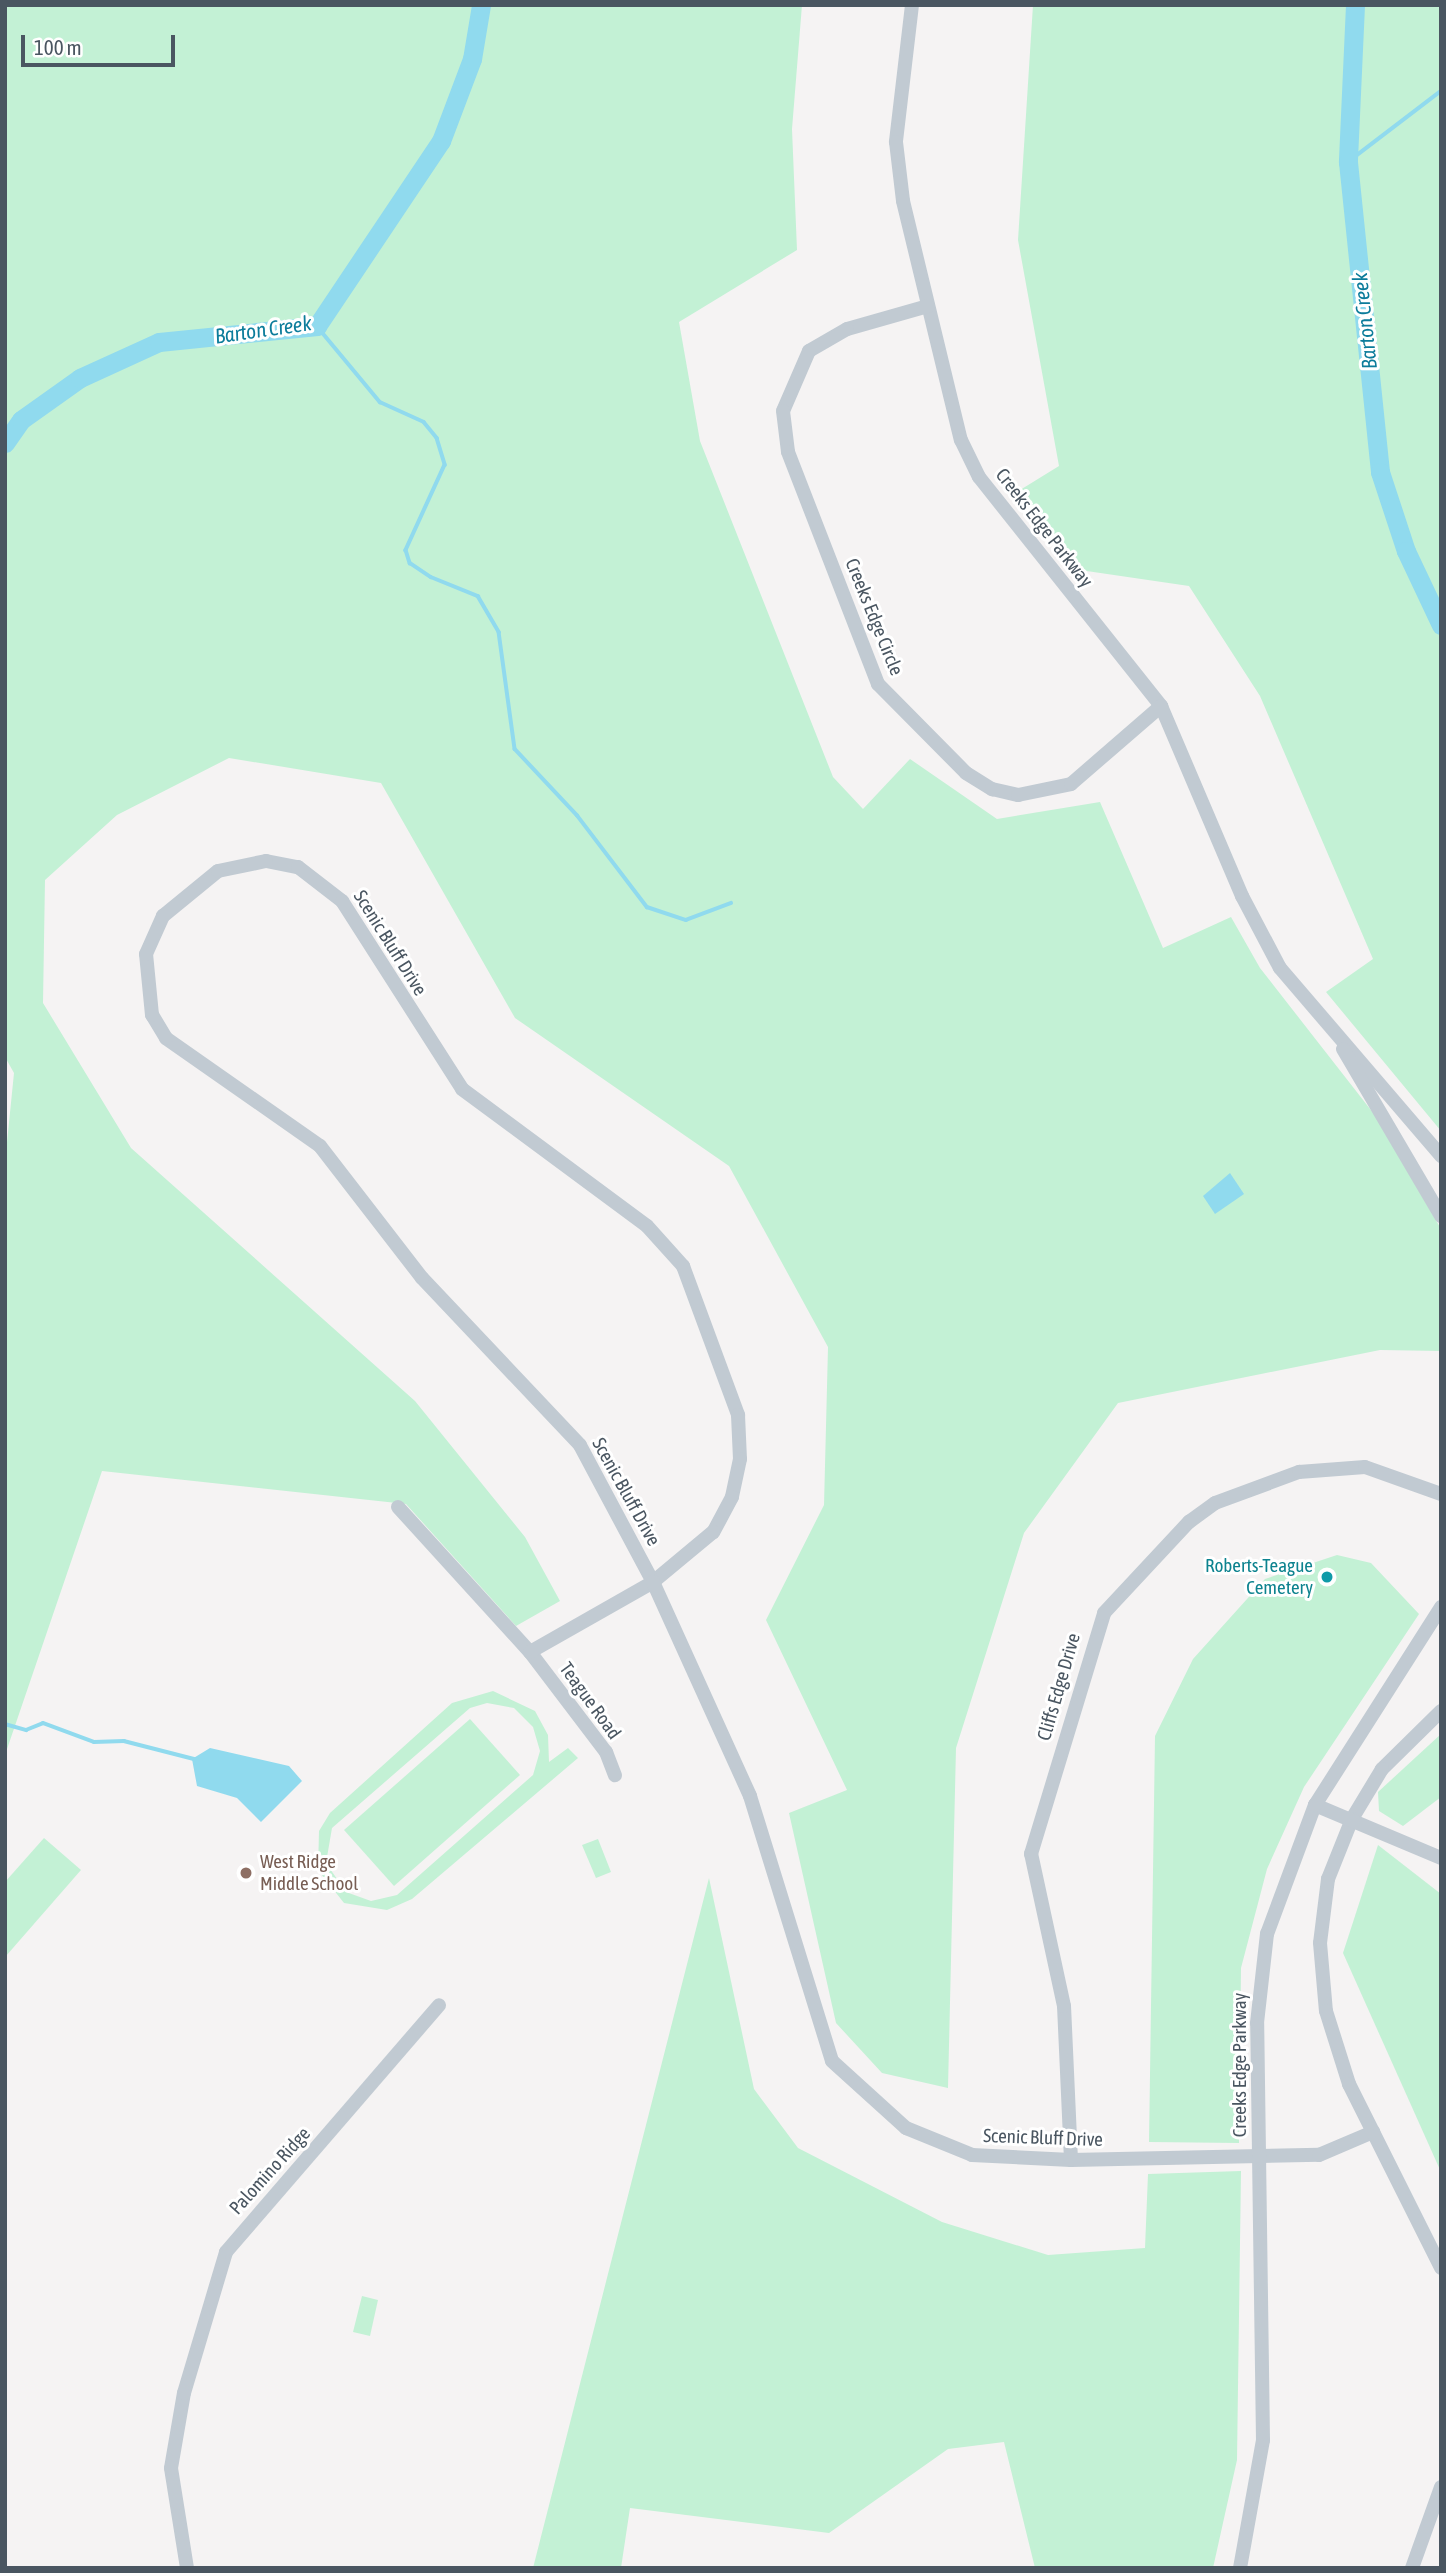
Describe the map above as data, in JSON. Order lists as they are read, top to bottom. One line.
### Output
{"streets":{"street":["Creeks Edge Parkway","Creeks Edge Circle","Scenic Bluff Drive","Cliffs Edge Drive","Teague Road","Palomino Ridge"]},"crossings":[["Creeks Edge Parkway","Creeks Edge Circle"],["Creeks Edge Parkway","Scenic Bluff Drive"],["Scenic Bluff Drive","Cliffs Edge Drive"],["Scenic Bluff Drive","Teague Road"]],"water":["Barton Creek"],"places":["Roberts-Teague Cemetery","West Ridge Middle School"],"scale_bar":"100 m"}
